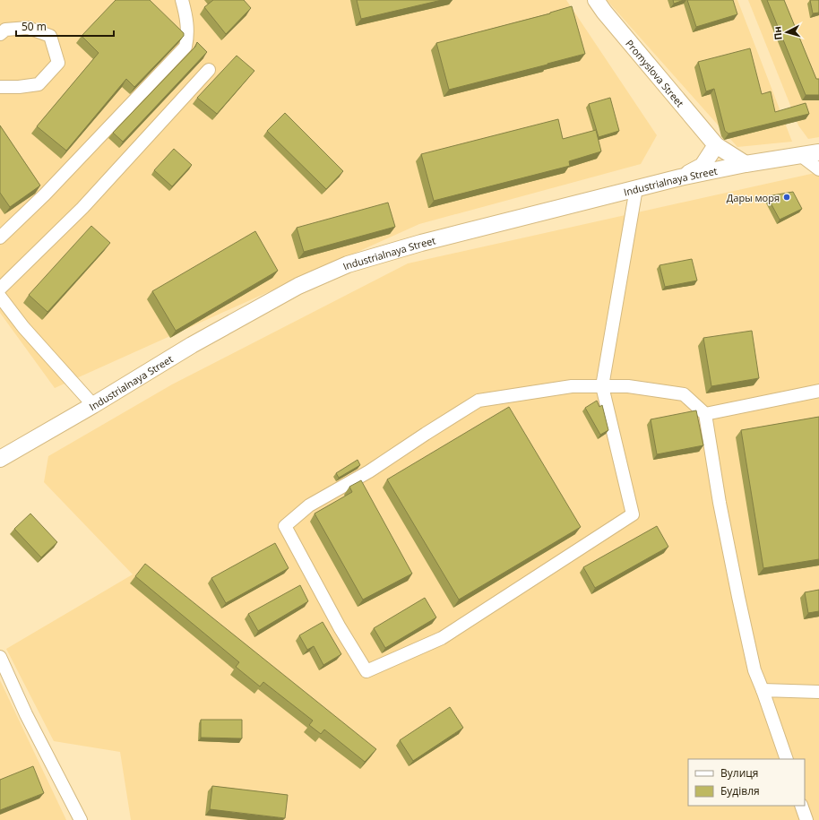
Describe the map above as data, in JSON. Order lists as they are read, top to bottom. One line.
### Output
{"streets":{"main road":["Promyslova Street","Industrialnaya Street"]},"crossings":[["Promyslova Street","Industrialnaya Street"]],"places":["Дары моря"],"legend":["Вулиця","Будівля"],"scale_bar":"50 m","north":"left"}
